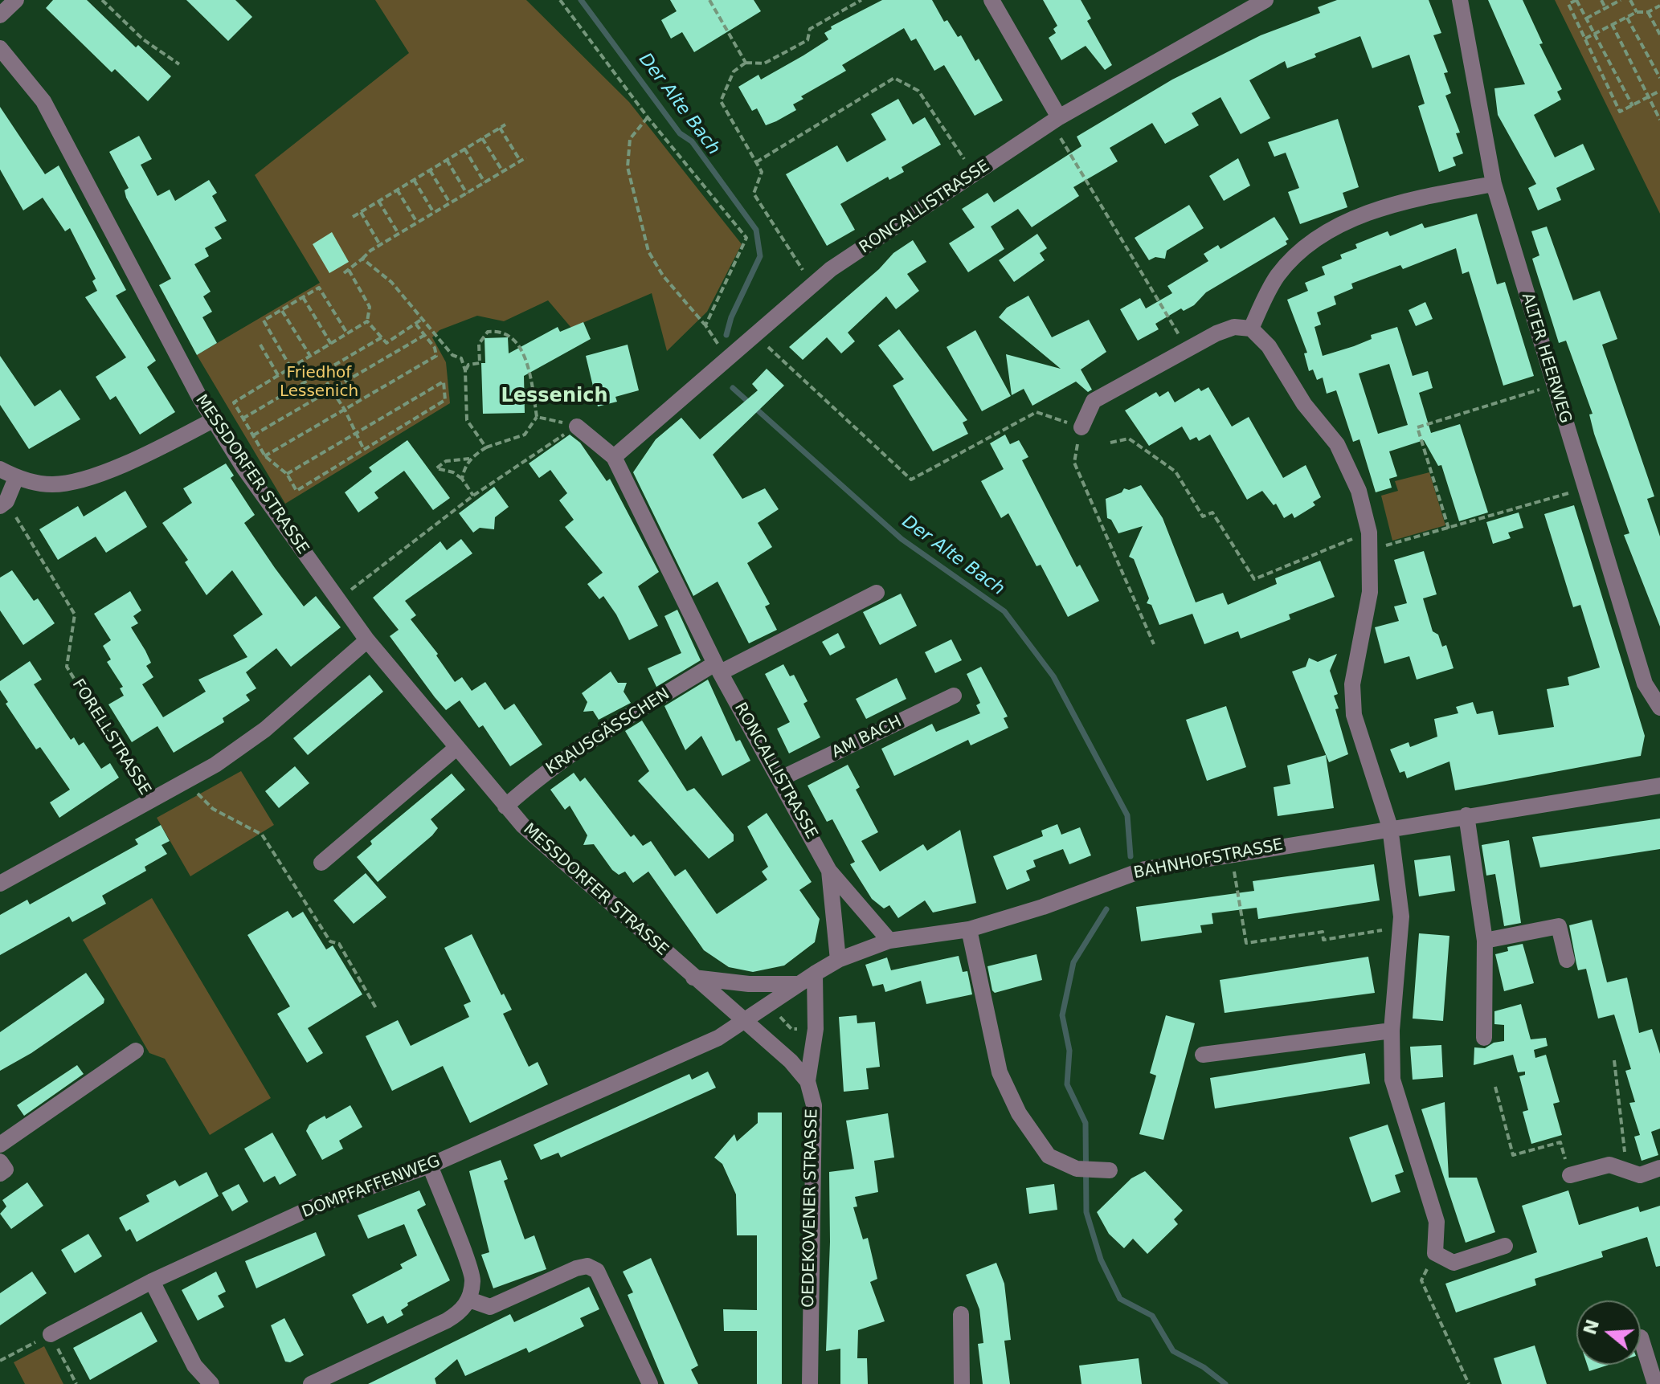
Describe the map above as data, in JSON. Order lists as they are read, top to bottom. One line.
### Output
{"streets":{"street":["RONCALLISTRASSE","ALTER HEERWEG","MESSDORFER STRASSE","KRAUSGÄSSCHEN","FORELLSTRASSE","AM BACH","BAHNHOFSTRASSE","DOMPFAFFENWEG","OEDEKOVENER STRASSE"]},"crossings":[["RONCALLISTRASSE","KRAUSGÄSSCHEN"],["RONCALLISTRASSE","AM BACH"],["RONCALLISTRASSE","BAHNHOFSTRASSE"],["MESSDORFER STRASSE","KRAUSGÄSSCHEN"],["MESSDORFER STRASSE","FORELLSTRASSE"],["MESSDORFER STRASSE","BAHNHOFSTRASSE"],["MESSDORFER STRASSE","DOMPFAFFENWEG"],["BAHNHOFSTRASSE","DOMPFAFFENWEG"]],"districts":["Lessenich"],"water":["Der Alte Bach"],"parks":["Friedhof Lessenich"],"north":"left"}
